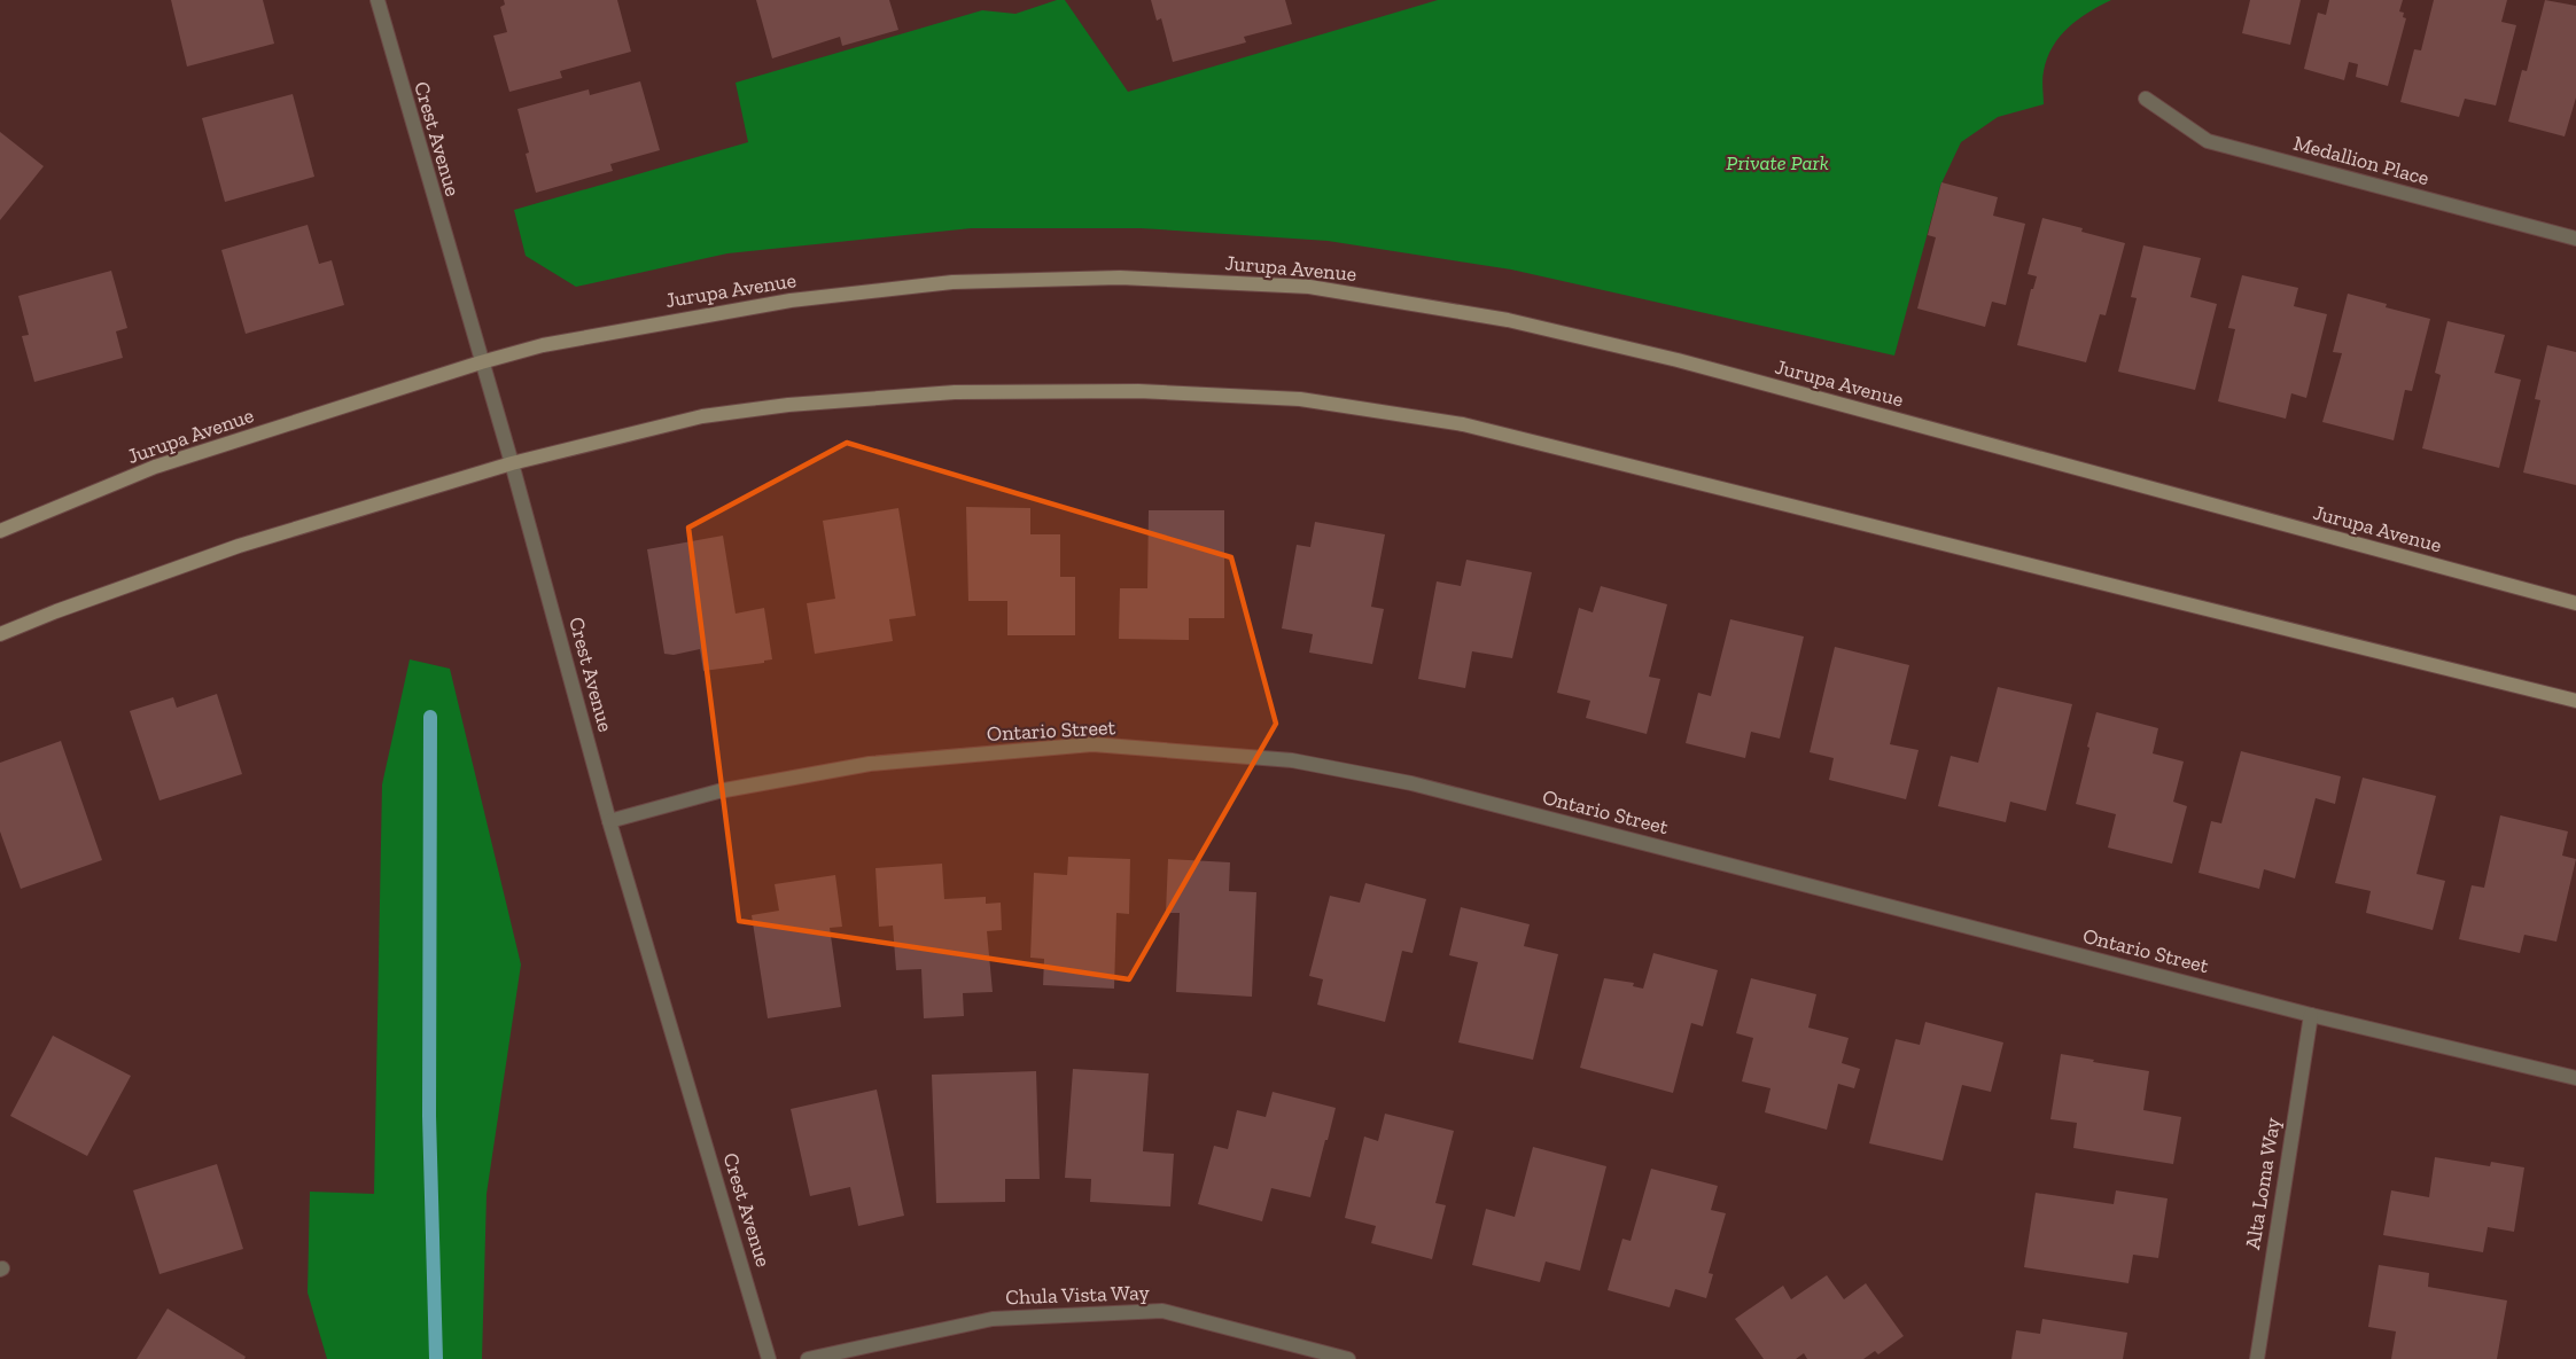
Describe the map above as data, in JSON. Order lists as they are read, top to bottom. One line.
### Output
{"streets":{"main road":["Jurupa Avenue"],"street":["Crest Avenue","Medallion Place","Ontario Street","Alta Loma Way","Chula Vista Way"]},"crossings":[["Crest Avenue","Jurupa Avenue"],["Crest Avenue","Ontario Street"],["Ontario Street","Alta Loma Way"]],"parks":["Private Park"]}
